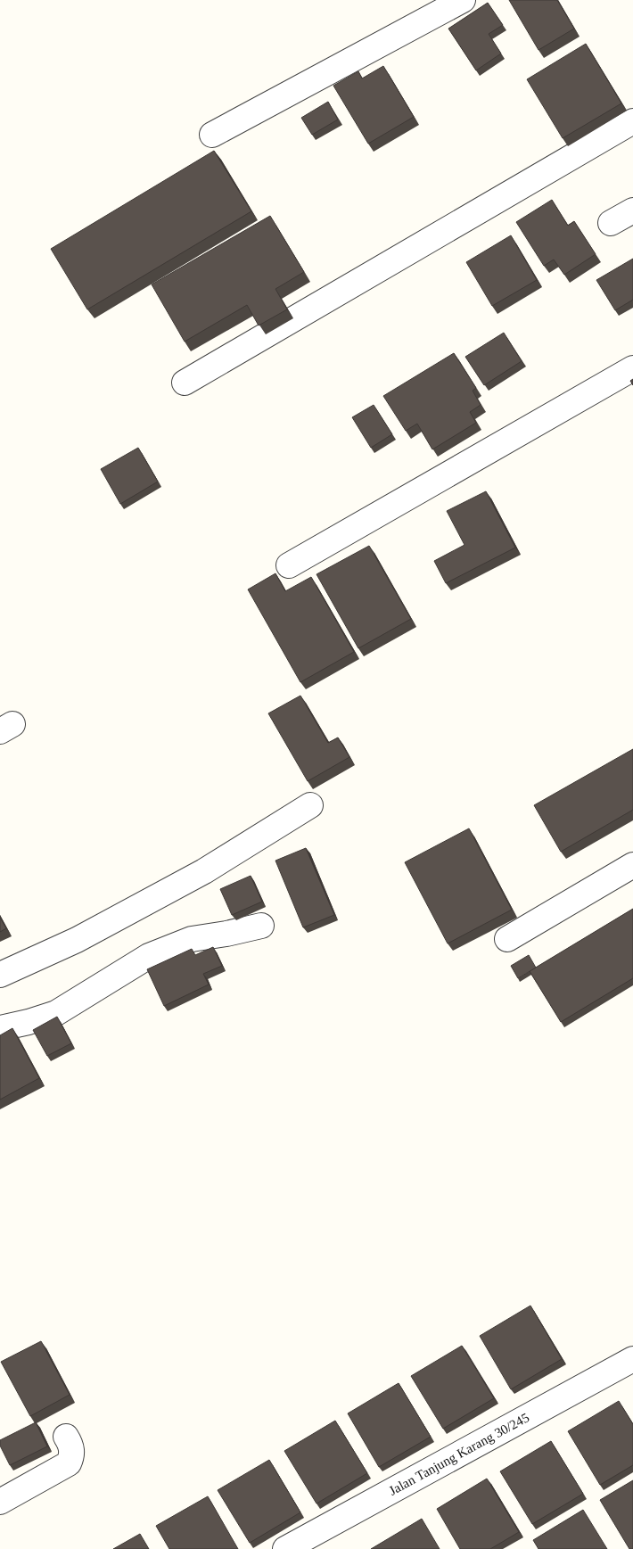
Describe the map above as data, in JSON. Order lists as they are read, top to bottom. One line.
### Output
{"streets":{"street":["Jalan Tanjung Karang 30/245"]}}
